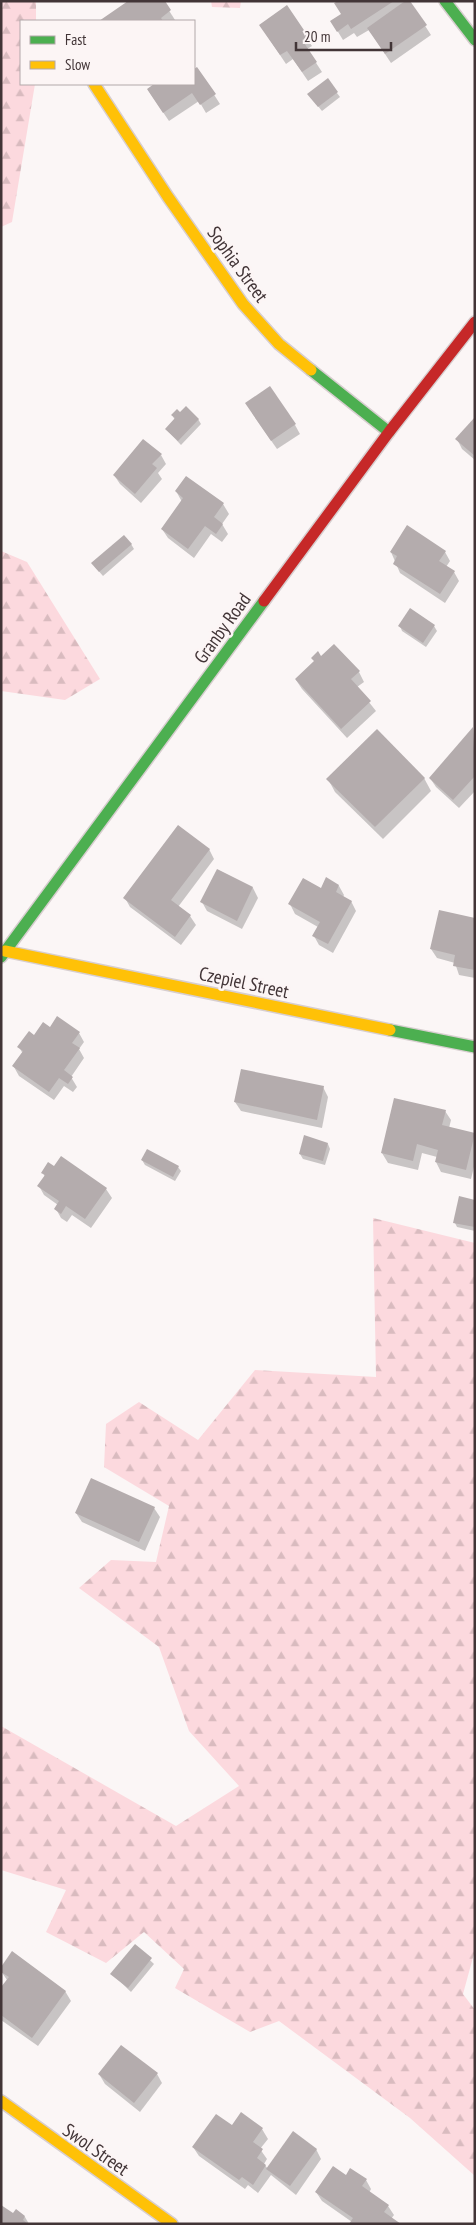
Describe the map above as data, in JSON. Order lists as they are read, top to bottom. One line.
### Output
{"streets":{"street":["Sophia Street","Granby Road","Czepiel Street","Swol Street"]},"crossings":[["Sophia Street","Granby Road"],["Granby Road","Czepiel Street"]],"legend":["Fast","Slow"],"scale_bar":"20 m"}
